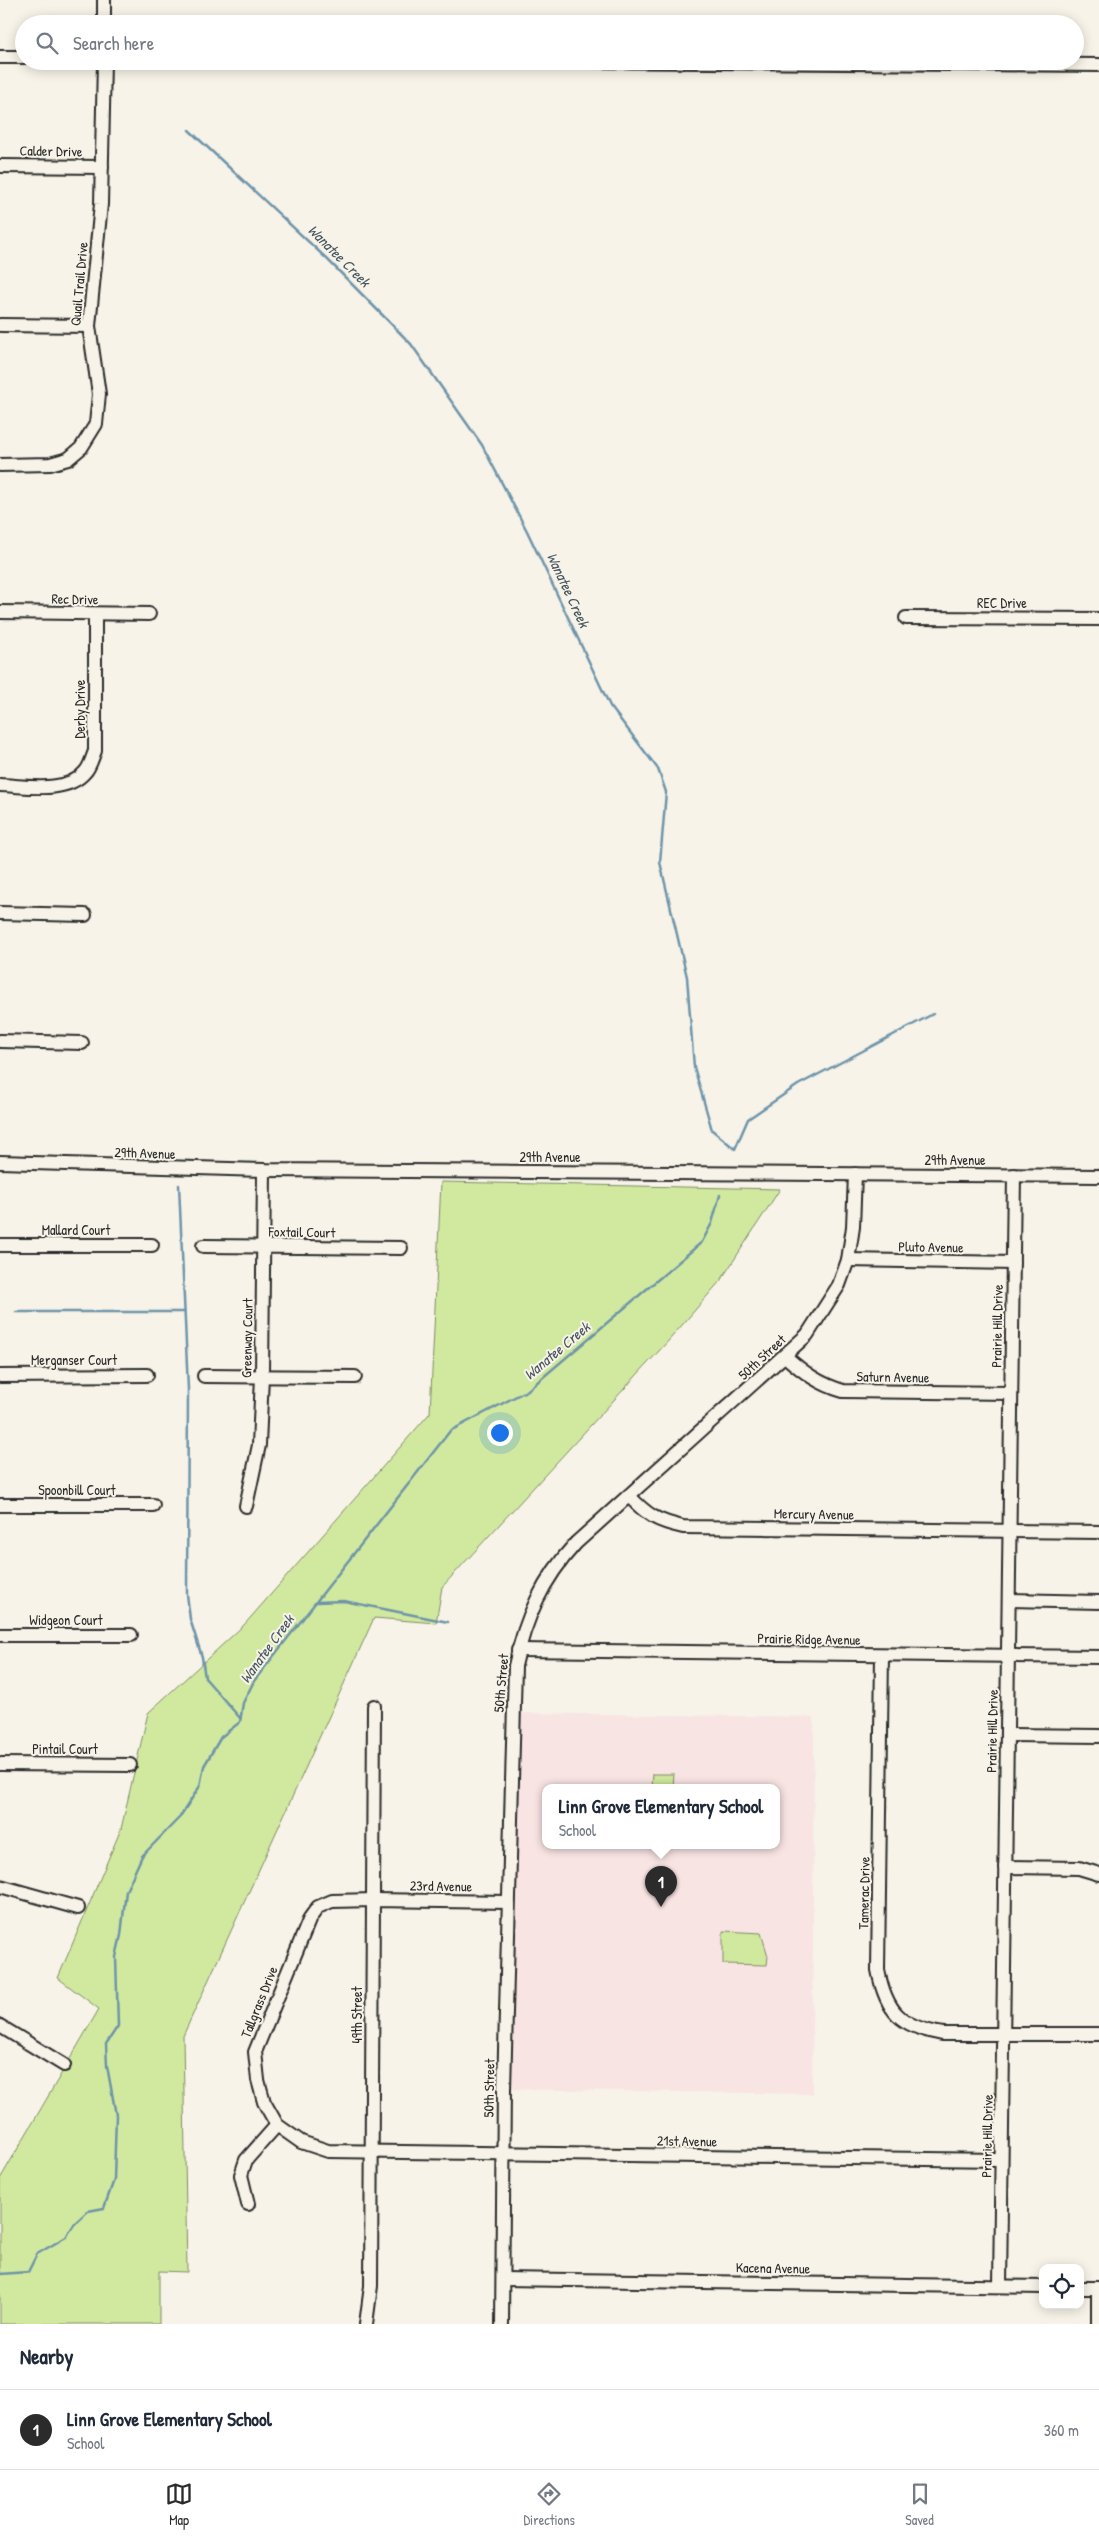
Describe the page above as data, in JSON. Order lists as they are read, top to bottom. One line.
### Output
{"streets":{"street":["Calder Drive","Quail Trail Drive","Rec Drive","REC Drive","Derby Drive","29th Avenue","Mallard Court","Foxtail Court","Pluto Avenue","Prairie Hill Drive","Greenway Court","50th Street","Merganser Court","Saturn Avenue","Spoonbill Court","Mercury Avenue","Widgeon Court","Prairie Ridge Avenue","Pintail Court","23rd Avenue","Tamerac Drive","Tallgrass Drive","49th Street","21st Avenue","Kacena Avenue"]},"crossings":[["Calder Drive","Quail Trail Drive"],["Rec Drive","Derby Drive"],["29th Avenue","Prairie Hill Drive"],["29th Avenue","Greenway Court"],["29th Avenue","50th Street"],["Foxtail Court","Greenway Court"],["Pluto Avenue","Prairie Hill Drive"],["Pluto Avenue","50th Street"],["Prairie Hill Drive","Saturn Avenue"],["Prairie Hill Drive","Mercury Avenue"],["Prairie Hill Drive","Prairie Ridge Avenue"],["Prairie Hill Drive","Tamerac Drive"],["Prairie Hill Drive","21st Avenue"],["Prairie Hill Drive","Kacena Avenue"],["50th Street","Saturn Avenue"],["50th Street","Mercury Avenue"],["50th Street","Prairie Ridge Avenue"],["50th Street","23rd Avenue"],["50th Street","21st Avenue"],["50th Street","Kacena Avenue"],["Prairie Ridge Avenue","Tamerac Drive"],["23rd Avenue","Tallgrass Drive"],["23rd Avenue","49th Street"],["Tallgrass Drive","49th Street"],["Tallgrass Drive","21st Avenue"],["49th Street","21st Avenue"]],"water":["Wanatee Creek"],"page":{"search":"Search here","popup":["Linn Grove Elementary School","School"],"pins":"1","heading":"Nearby","list":[{"mark":"1","name":"Linn Grove Elementary School","note":"School","value":"360 m"}],"nav":["Map","Directions","Saved"]}}
